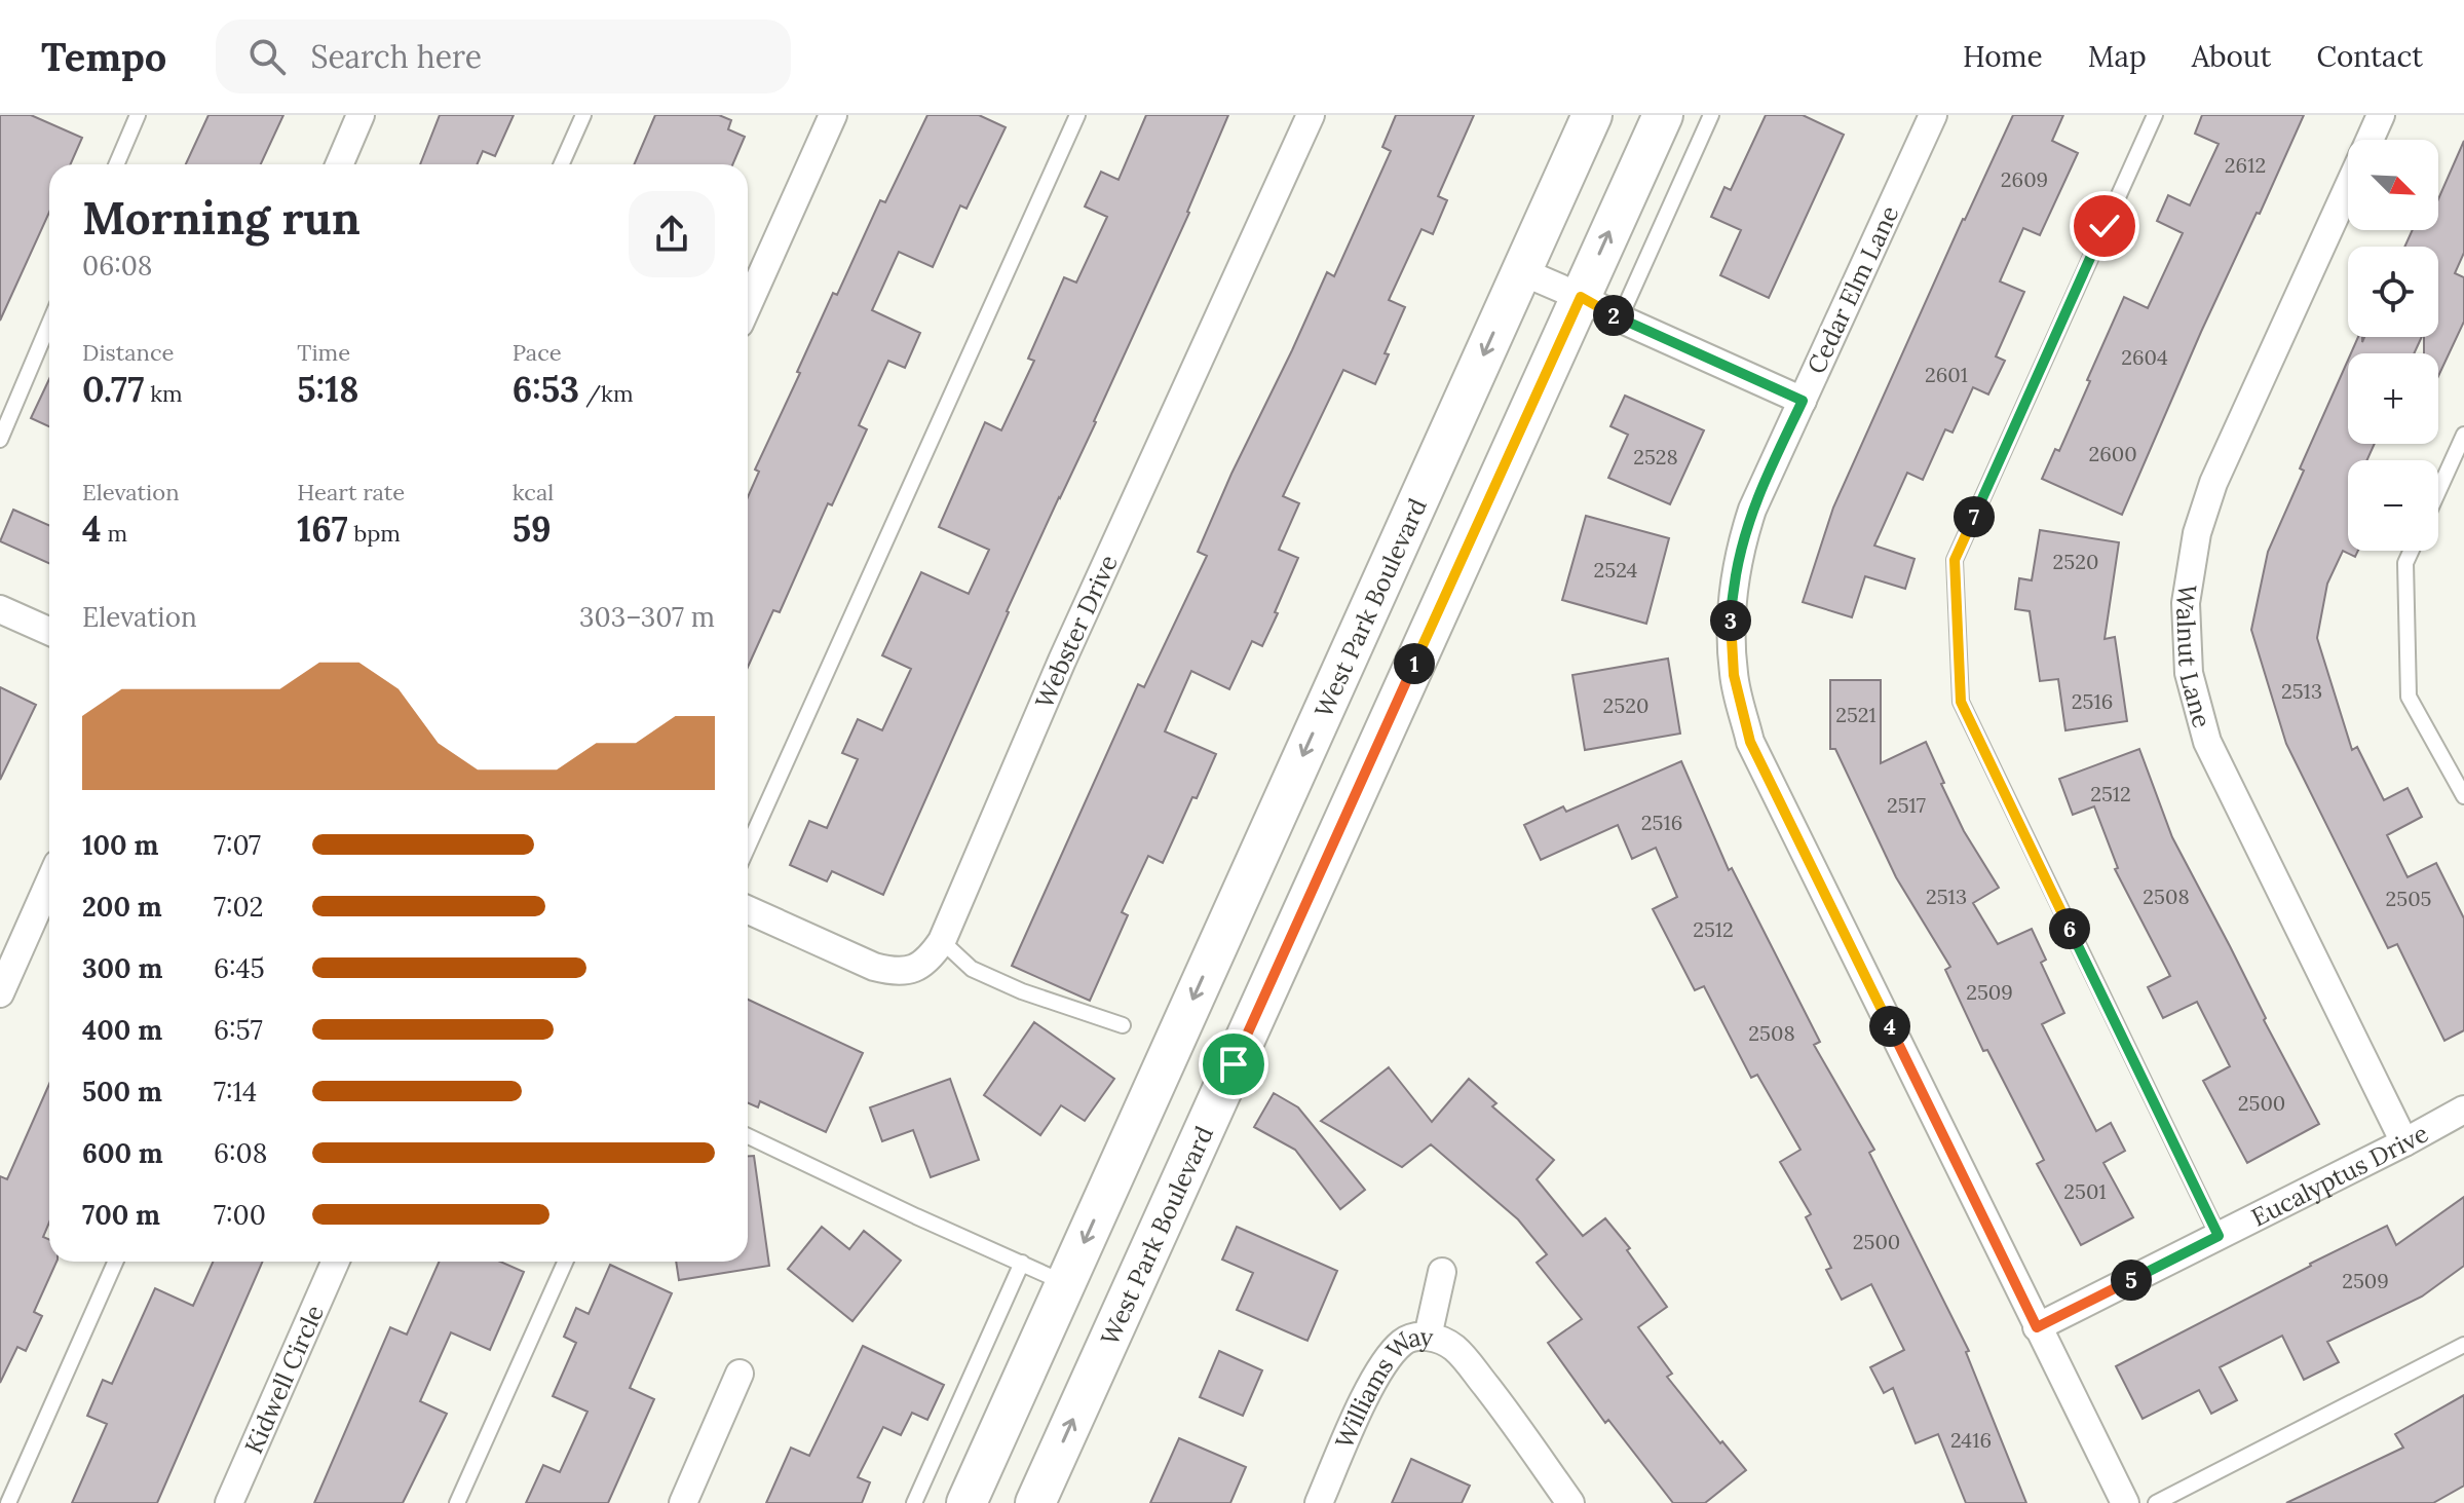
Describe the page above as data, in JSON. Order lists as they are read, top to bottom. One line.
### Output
{"streets":{"main road":["West Park Boulevard"],"street":["Cedar Elm Lane","Webster Drive","Walnut Lane","Eucalyptus Drive","Kidwell Circle","Williams Way"]},"crossings":[["Cedar Elm Lane","Eucalyptus Drive"],["Walnut Lane","Eucalyptus Drive"]],"house_numbers":["2612","2609","2604","2601","2600","2528","2520","2524","2513","2516","2520","2521","2512","2517","2516","2513","2508","2505","2512","2509","2508","2500","2501","2500","2509","2416"],"north":"bottom right","page":{"header":"Tempo","search":"Search here","nav":["Home","Map","About","Contact"],"map_buttons":["+","−"],"heading":["Morning run","06:08"],"pins":["2","7","3","1","6","4","5"],"stats":[["Distance","0.77 km"],["Time","5:18"],["Pace","6:53 /km"],["Elevation","4 m"],["Heart rate","167 bpm"],["kcal","59"]],"chart":["Elevation","303–307 m"],"list":[{"name":"100 m","note":"7:07"},{"name":"200 m","note":"7:02"},{"name":"300 m","note":"6:45"},{"name":"400 m","note":"6:57"},{"name":"500 m","note":"7:14"},{"name":"600 m","note":"6:08"},{"name":"700 m","note":"7:00"}]}}
